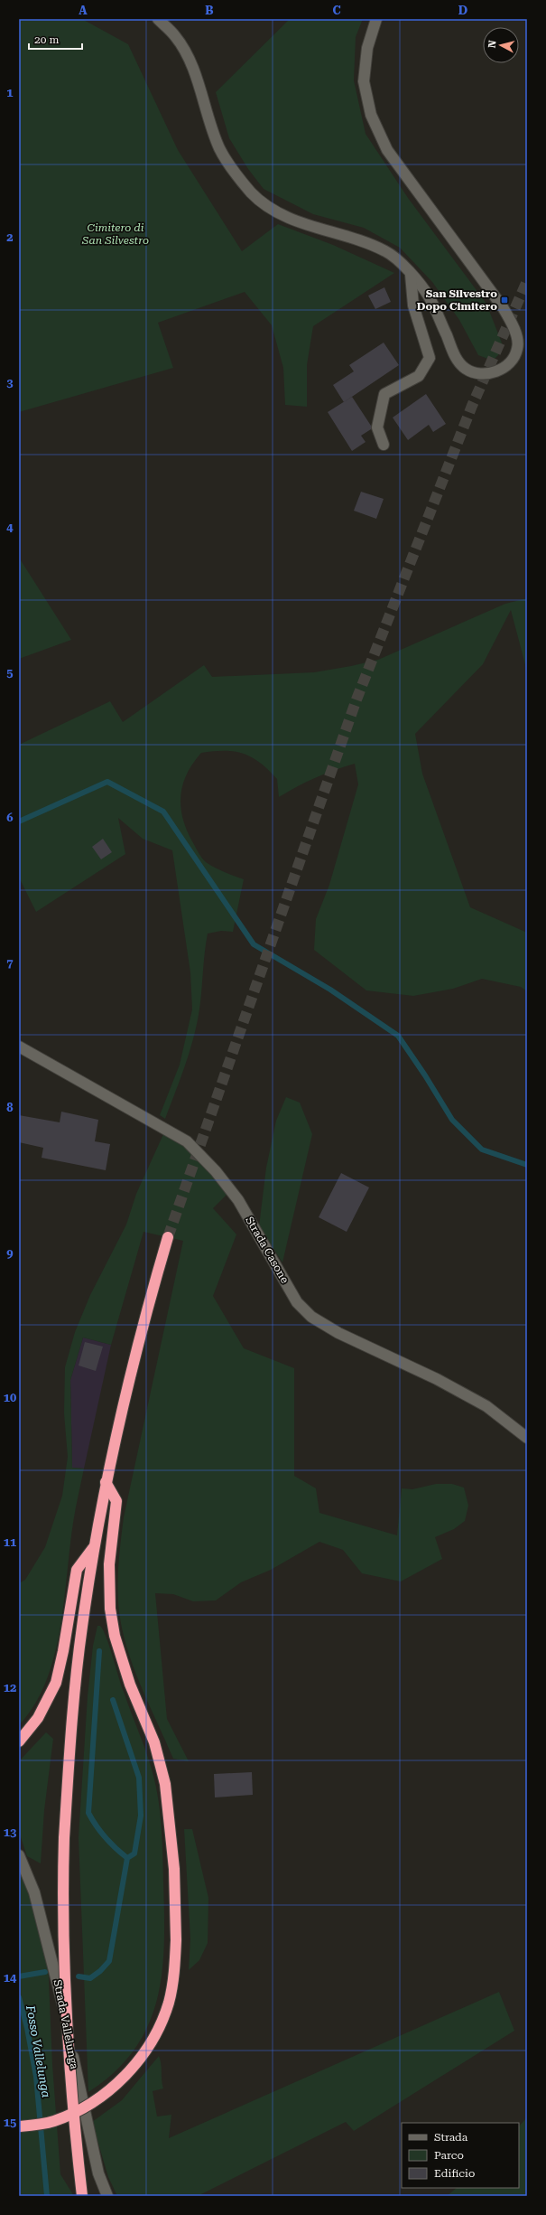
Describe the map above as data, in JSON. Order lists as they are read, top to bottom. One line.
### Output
{"streets":{"street":["Strada Casone","Strada Vallelunga"]},"water":["Fosso Vallelunga"],"parks":["Cimitero di San Silvestro"],"places":{"transit":["San Silvestro Dopo Cimitero"]},"legend":["Strada","Parco","Edificio"],"scale_bar":"20 m","north":"left","grid":{"columns":["A","B","C","D"],"rows":["1","2","3","4","5","6","7","8","9","10","11","12","13","14","15"]}}
